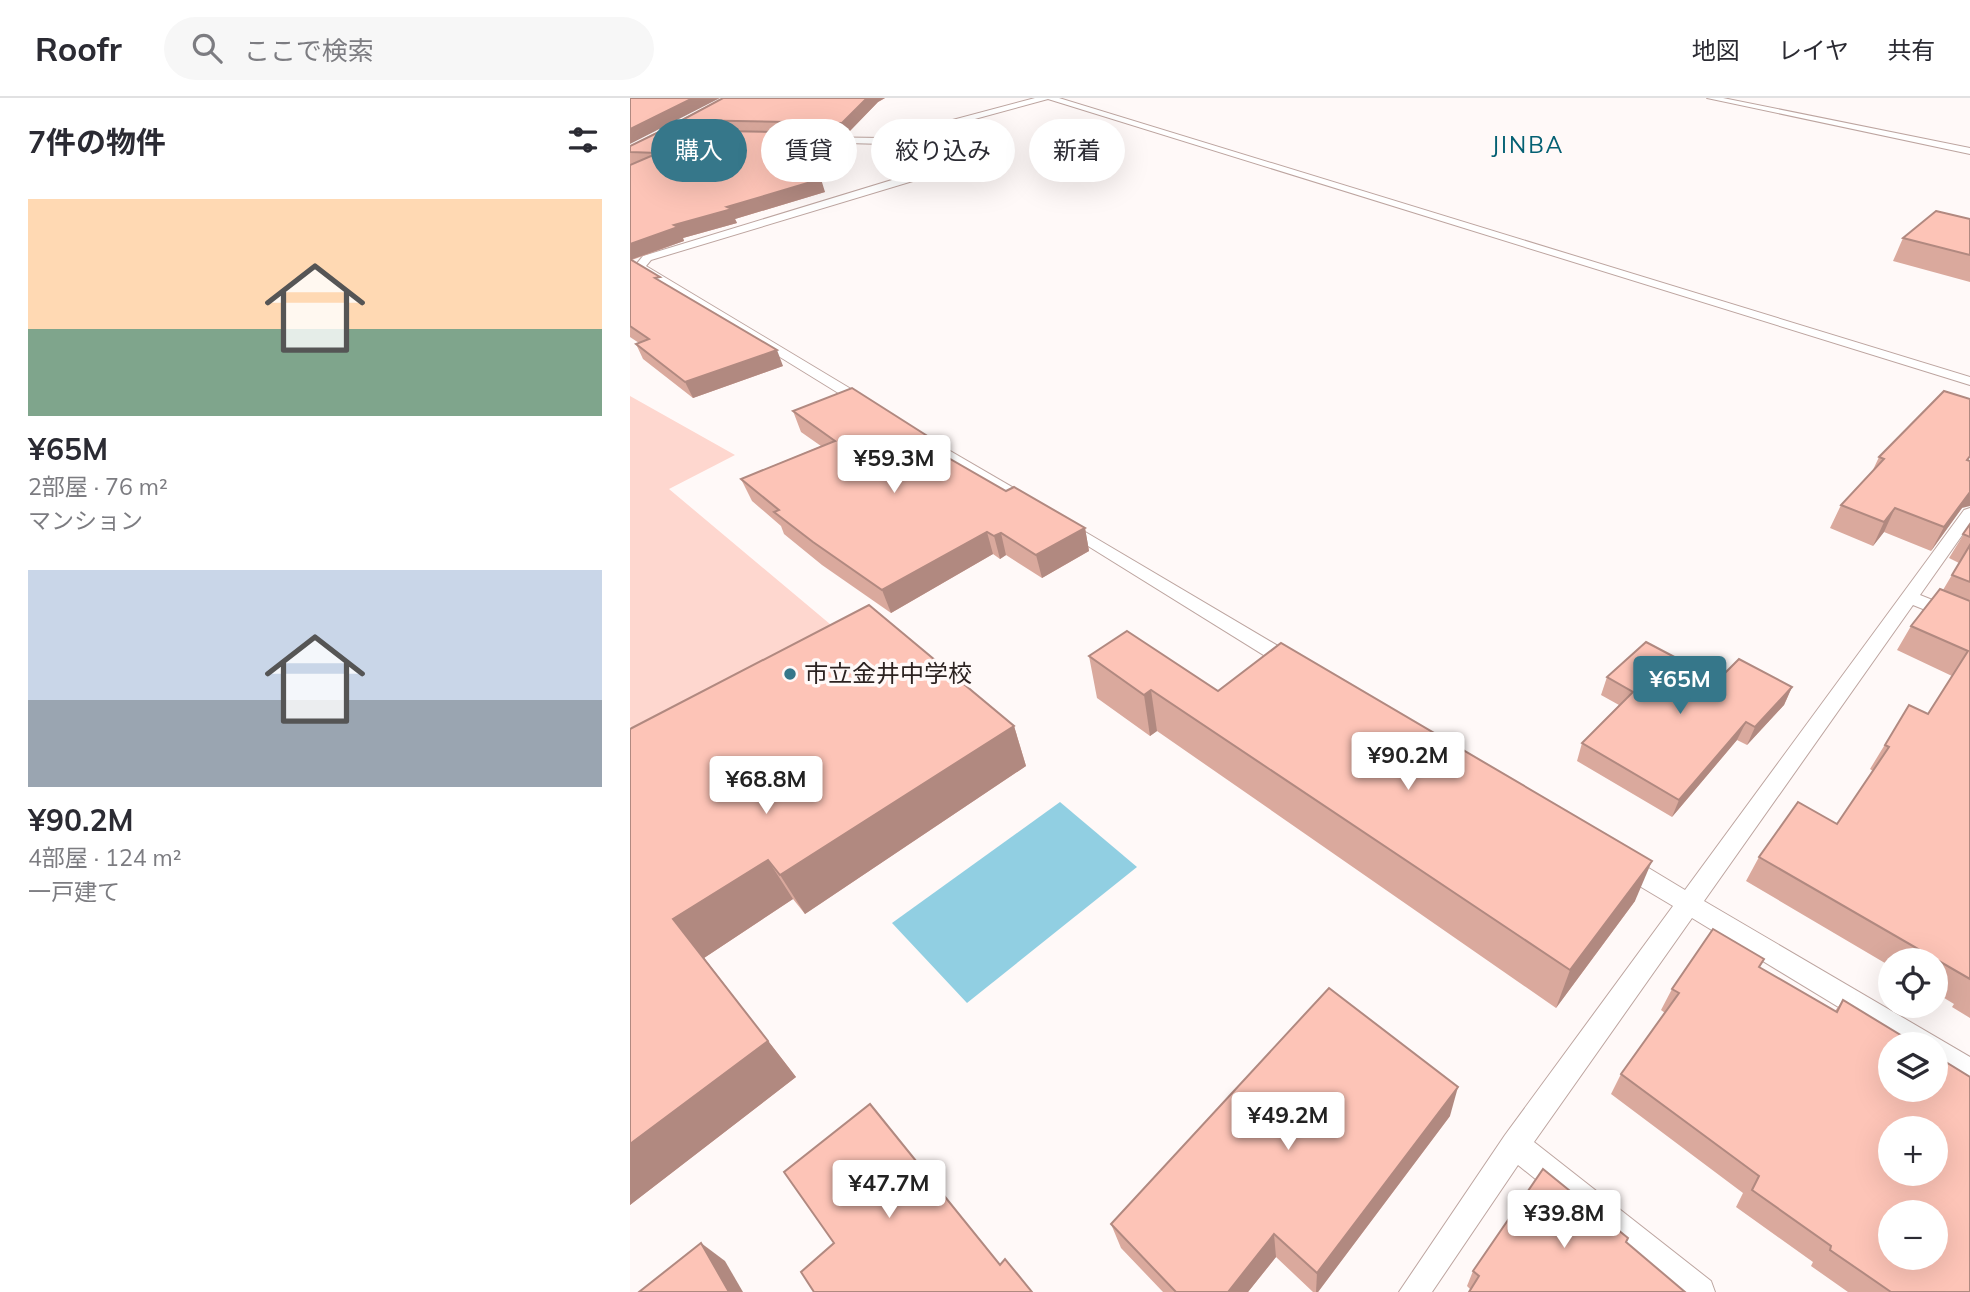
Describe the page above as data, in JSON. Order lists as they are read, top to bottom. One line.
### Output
{"districts":["JINBA"],"places":["市立金井中学校"],"page":{"header":"Roofr","search":"ここで検索","nav":["地図","レイヤ","共有"],"heading":"7件の物件","chip":["購入","賃貸","絞り込み","新着"],"list":[{"name":"¥65M","note":"2部屋 · 76 m² · マンション"},{"name":"¥90.2M","note":"4部屋 · 124 m² · 一戸建て"}],"price":["¥59.3M","¥65M","¥90.2M","¥68.8M","¥49.2M","¥47.7M","¥39.8M"],"map_buttons":["+","−"]}}
